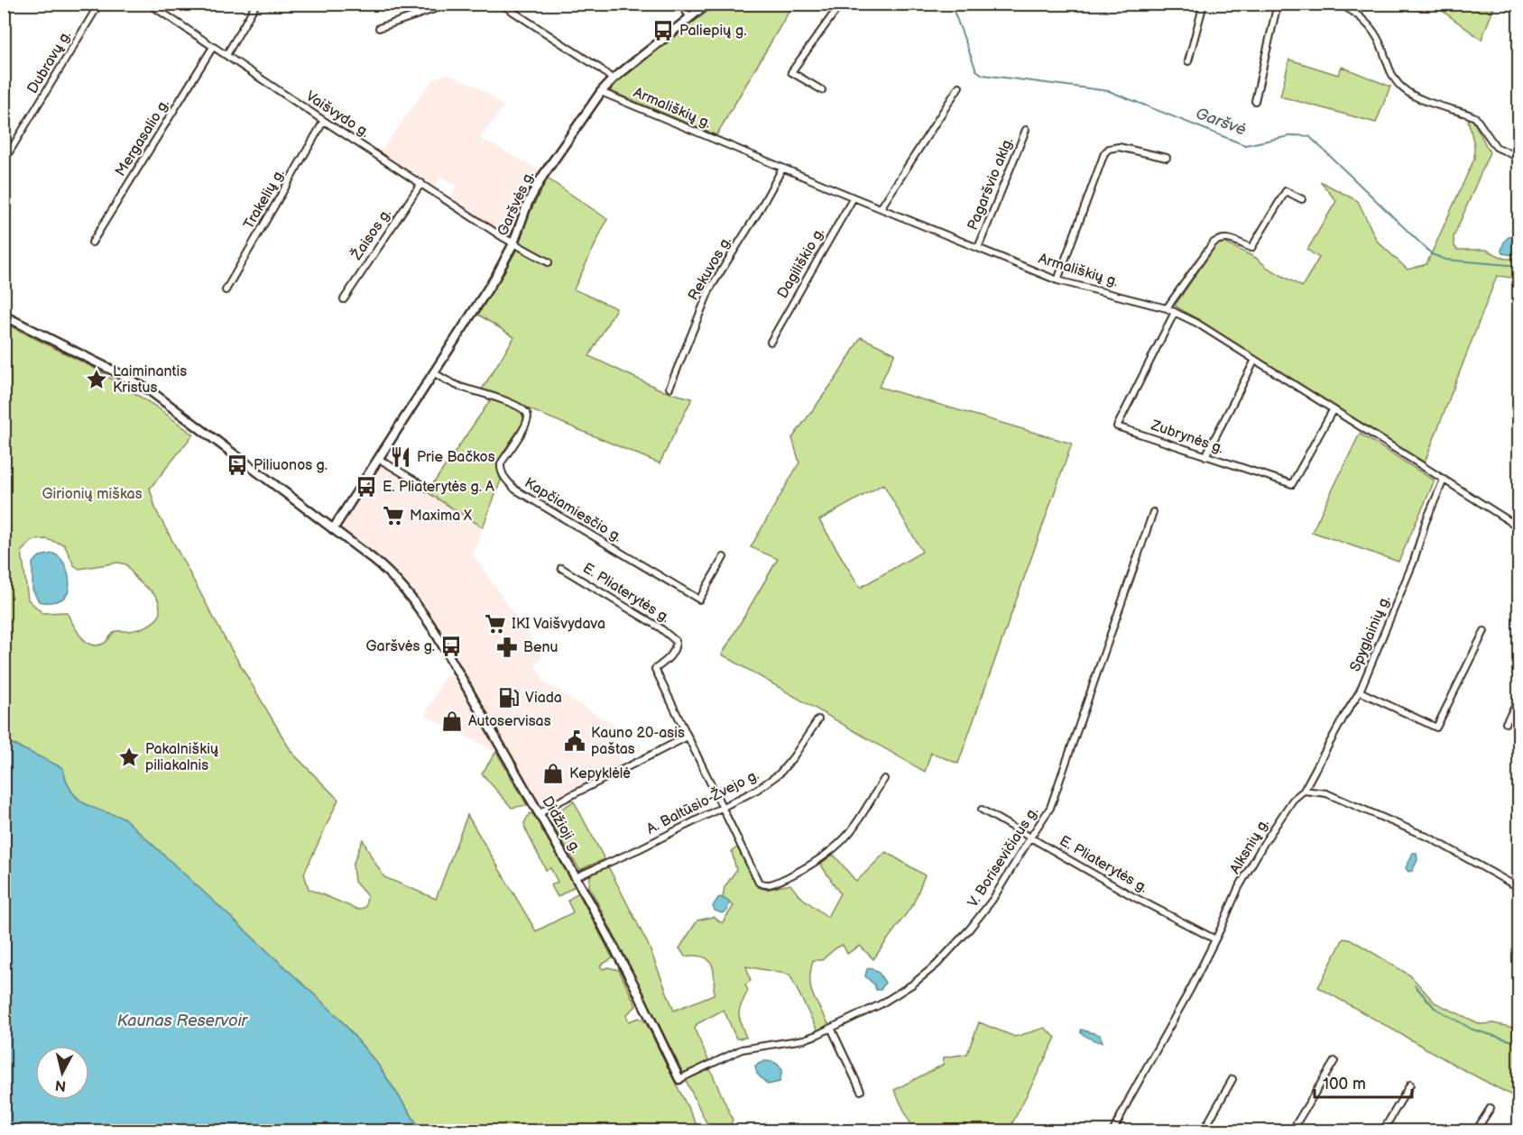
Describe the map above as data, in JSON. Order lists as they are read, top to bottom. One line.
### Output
{"streets":{"main road":["Garšvės g.","Didžioji g."],"street":["Dubravų g.","Armališkių g.","Vaišvydo g.","Mergasalio g.","Pagaršvio aklg.","Trakelių g.","Žaisos g.","Dagiliškio g.","Rekuvos g.","Zubrynės g.","Kapčiamiesčio g.","E. Pliaterytės g.","Spyglainių g.","A. Baltūsio-Žvejo g.","Alksnių g.","V. Borisevičiaus g."]},"crossings":[["Armališkių g.","Pagaršvio aklg."],["Armališkių g.","Garšvės g."],["Armališkių g.","Dagiliškio g."],["Armališkių g.","Rekuvos g."],["Armališkių g.","Zubrynės g."],["Armališkių g.","Spyglainių g."],["Vaišvydo g.","Mergasalio g."],["Vaišvydo g.","Trakelių g."],["Vaišvydo g.","Garšvės g."],["Vaišvydo g.","Žaisos g."],["Garšvės g.","Kapčiamiesčio g."],["Garšvės g.","Didžioji g."],["E. Pliaterytės g.","Alksnių g."],["E. Pliaterytės g.","V. Borisevičiaus g."],["Spyglainių g.","Alksnių g."],["A. Baltūsio-Žvejo g.","Didžioji g."],["Didžioji g.","V. Borisevičiaus g."]],"water":["Garšvė","Kaunas Reservoir"],"parks":["Girionių miškas"],"places":{"bus stop":["Paliepių g.","Piliuonos g.","E. Pliaterytės g. A","Garšvės g."],"place":["Laiminantis Kristus","Pakalniškių piliakalnis"],"restaurant":["Prie Bačkos"],"supermarket":["Maxima X","IKI Vaišvydava"],"pharmacy":["Benu"],"fuel station":["Viada"],"shop":["Autoservisas","Kepyklėlė"],"public building":["Kauno 20-asis paštas"]},"scale_bar":"100 m","north":"bottom"}
